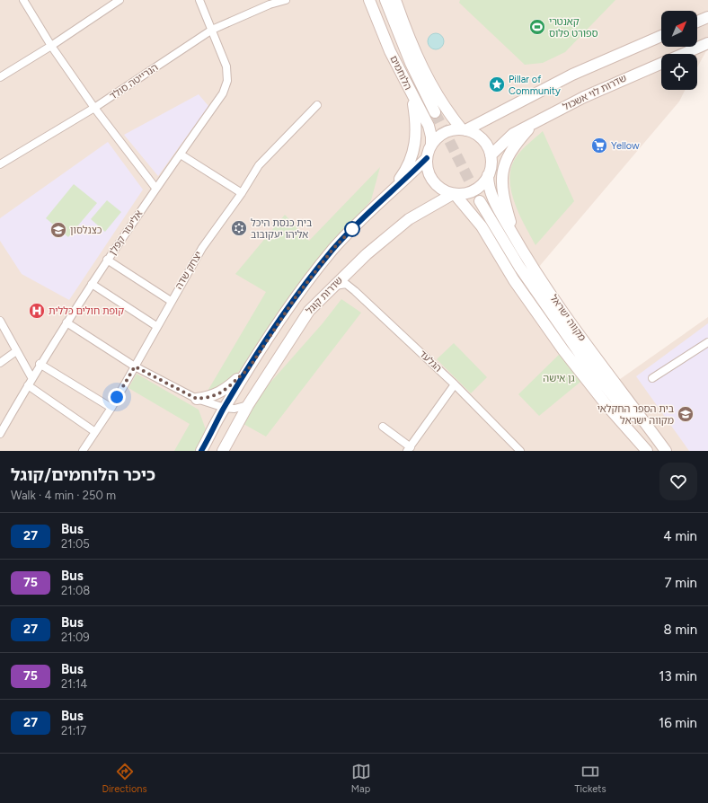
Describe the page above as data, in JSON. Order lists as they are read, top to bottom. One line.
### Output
{"streets":{"main road":["הלוחמים","שדרות לוי אשכול","שדרות קוגל","מקווה ישראל"],"street":["הנרייטה סולד","אליעזר קפלן","יצחק שדה","הגלעד"]},"crossings":[["הלוחמים","שדרות לוי אשכול"],["הלוחמים","שדרות קוגל"],["הלוחמים","מקווה ישראל"],["הנרייטה סולד","אליעזר קפלן"],["שדרות לוי אשכול","שדרות קוגל"],["שדרות לוי אשכול","מקווה ישראל"],["שדרות קוגל","מקווה ישראל"],["שדרות קוגל","הגלעד"]],"parks":["גן אישה"],"places":{"sports":["קאנטרי ספורט פלוס"],"place":["Pillar of Community"],"supermarket":["Yellow"],"synagogue":["בית כנסת היכל אליהו יעקובוב"],"school or university":["כצנלסון","בית הספר החקלאי מקווה ישראל"],"hospital":["קופת חולים כללית"]},"lines":["bus line 27"],"north":"top right","page":{"heading":["כיכר הלוחמים/קוגל","Walk · 4 min · 250 m"],"list":[{"mark":"27","name":"Bus","note":"21:05","value":"4 min"},{"mark":"75","name":"Bus","note":"21:08","value":"7 min"},{"mark":"27","name":"Bus","note":"21:09","value":"8 min"},{"mark":"75","name":"Bus","note":"21:14","value":"13 min"},{"mark":"27","name":"Bus","note":"21:17","value":"16 min"}],"tabs":["Directions","Map","Tickets"]}}
